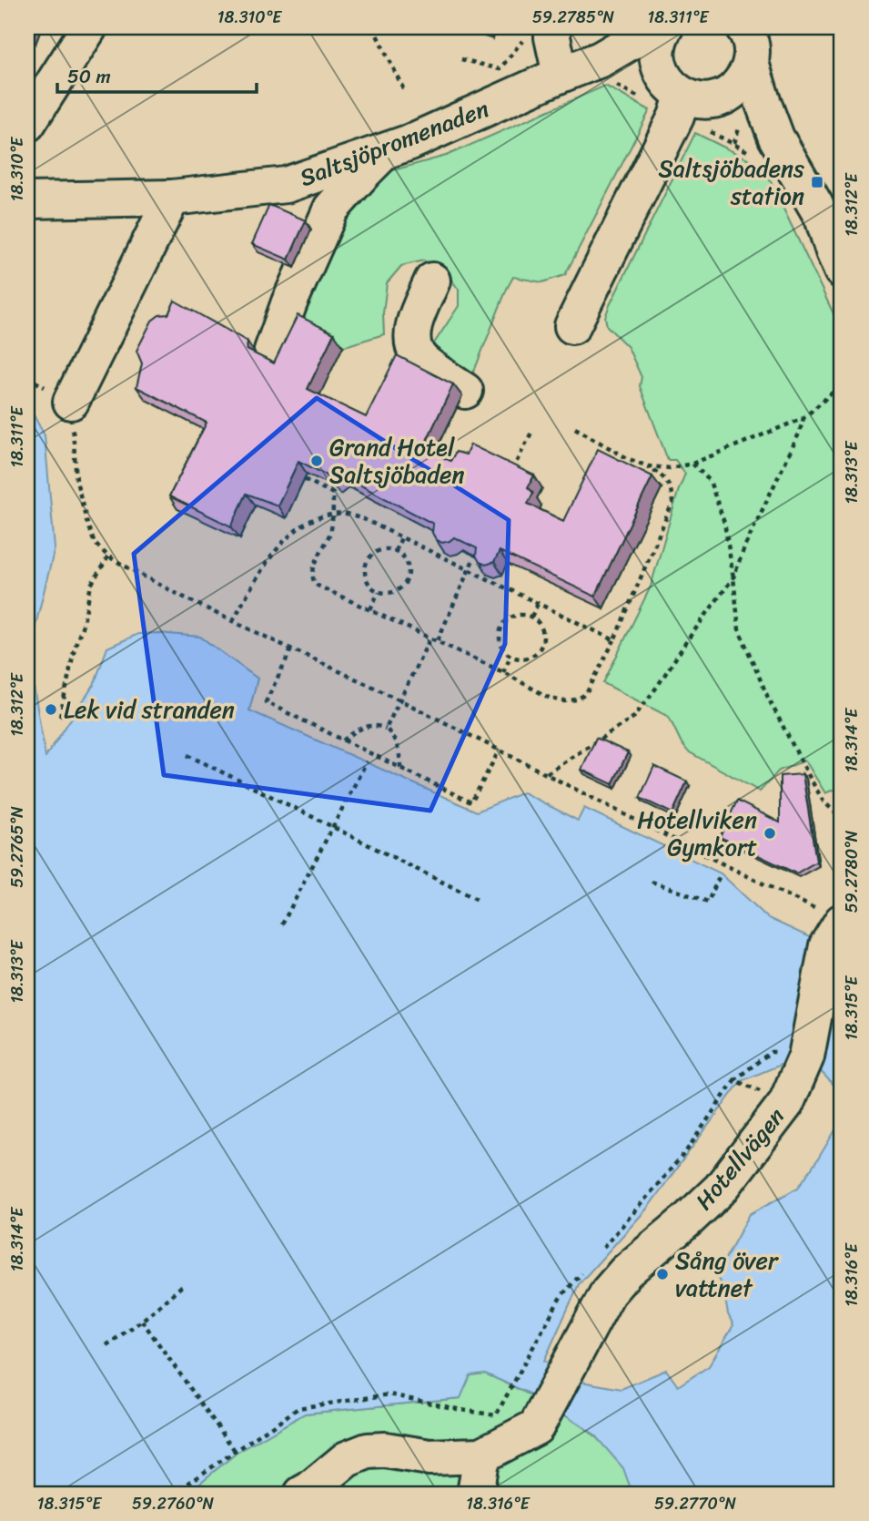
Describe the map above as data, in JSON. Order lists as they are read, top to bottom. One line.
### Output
{"streets":{"street":["Saltsjöpromenaden","Hotellvägen"]},"places":{"transit":["Saltsjöbadens station"],"other":["Grand Hotel Saltsjöbaden","Lek vid stranden","Hotellviken Gymkort","Sång över vattnet"]},"scale_bar":"50 m","coordinates":["18.310°E","59.2785°N","18.311°E","18.312°E","18.313°E","18.314°E","59.2765°N","59.2780°N","18.315°E","18.316°E","59.2760°N","59.2770°N"]}
